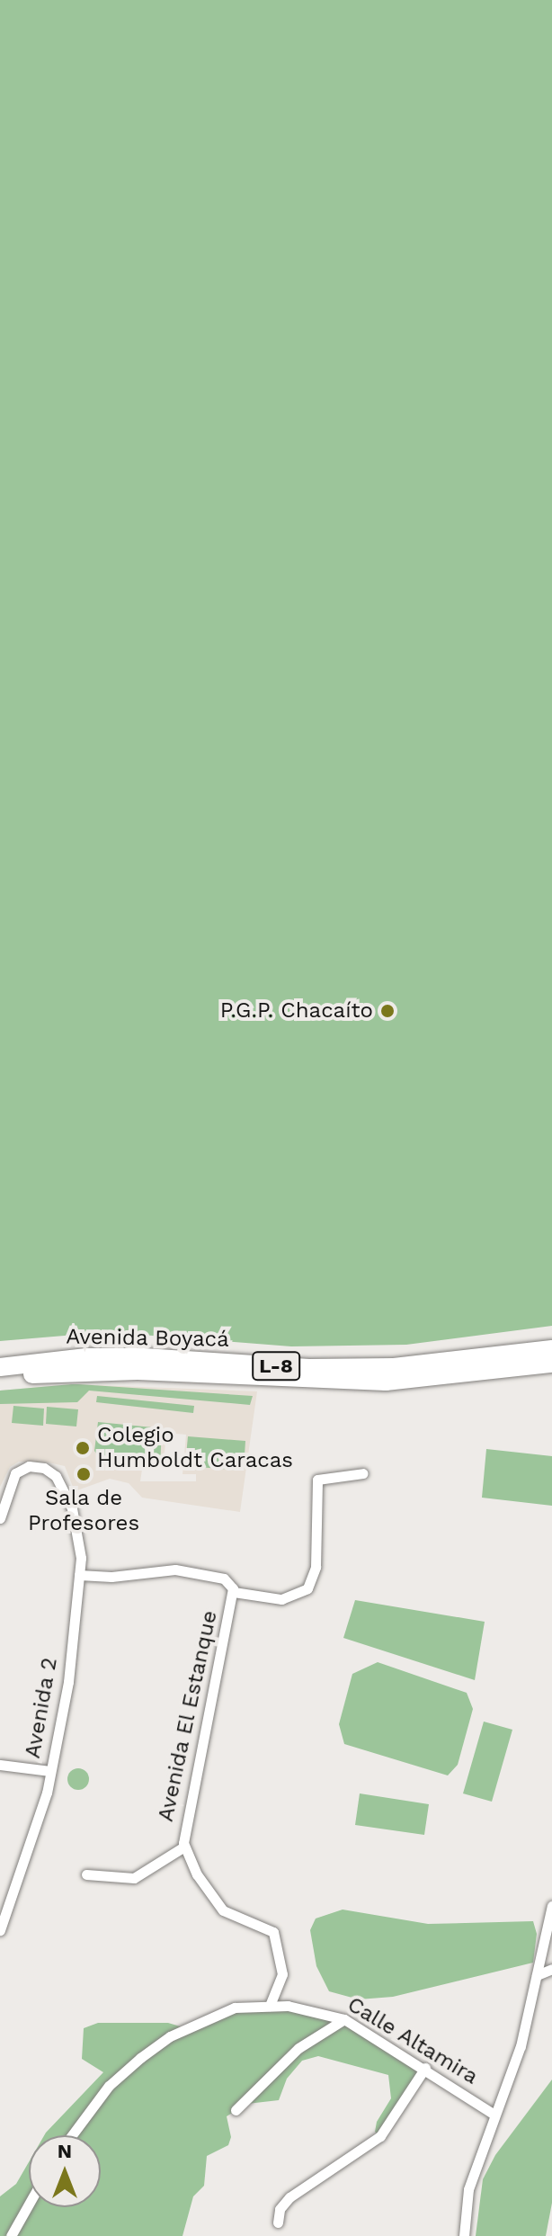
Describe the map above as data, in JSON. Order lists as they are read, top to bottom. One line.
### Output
{"streets":{"highway":["Avenida Boyacá","L-8"],"street":["Avenida 2","Avenida El Estanque","Calle Altamira"]},"crossings":[["Avenida 2","Avenida El Estanque"],["Avenida El Estanque","Calle Altamira"]],"places":["P.G.P. Chacaíto","Colegio Humboldt Caracas","Sala de Profesores"],"north":"top"}
